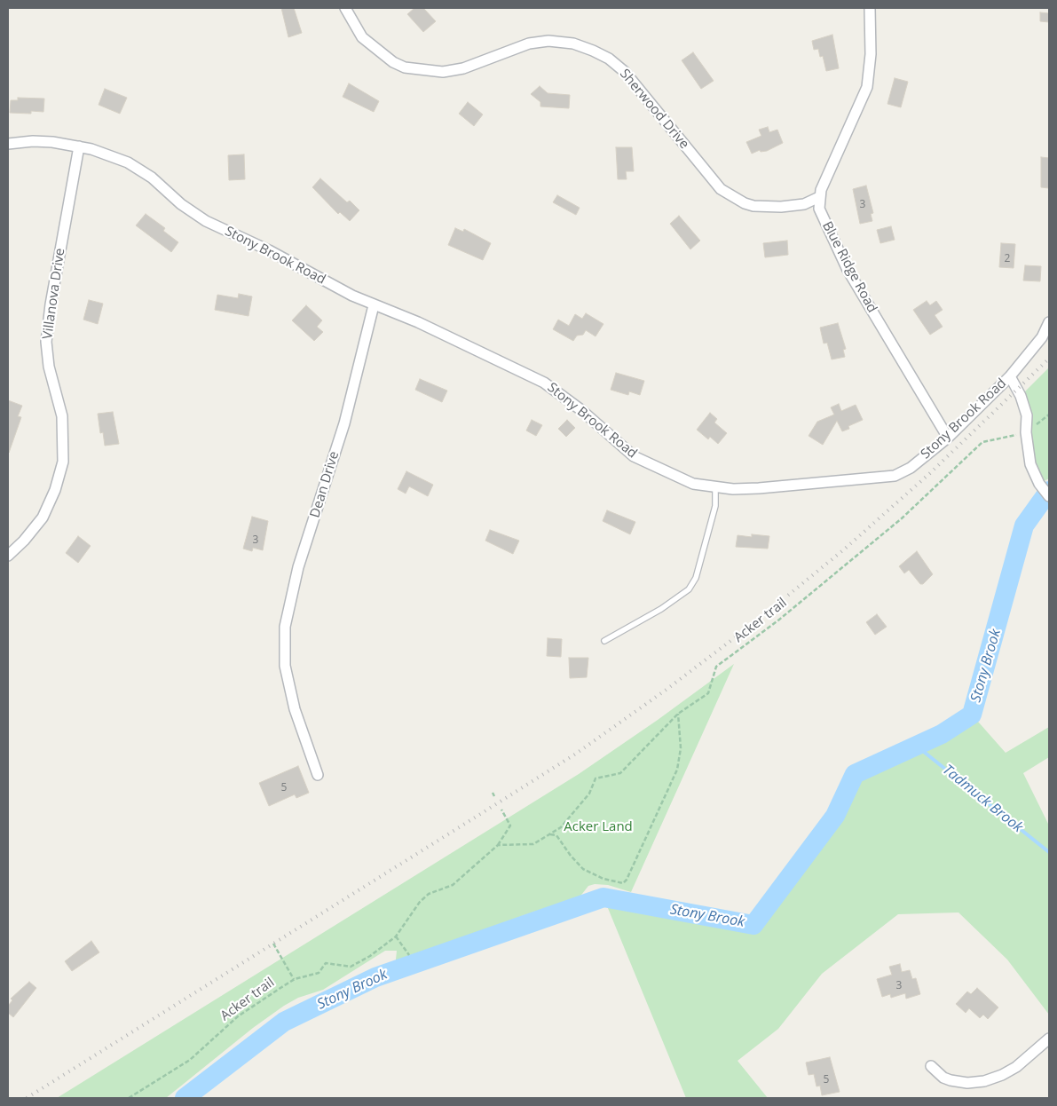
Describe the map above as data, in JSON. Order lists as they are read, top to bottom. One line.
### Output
{"streets":{"street":["Sherwood Drive","Stony Brook Road","Blue Ridge Road","Villanova Drive","Dean Drive"],"path":["Acker trail"]},"crossings":[["Sherwood Drive","Blue Ridge Road"],["Stony Brook Road","Blue Ridge Road"],["Stony Brook Road","Villanova Drive"],["Stony Brook Road","Dean Drive"],["Stony Brook Road","Acker trail"]],"water":["Stony Brook","Tadmuck Brook"],"parks":["Acker Land"],"house_numbers":["3","2","3","5","3","5"]}
